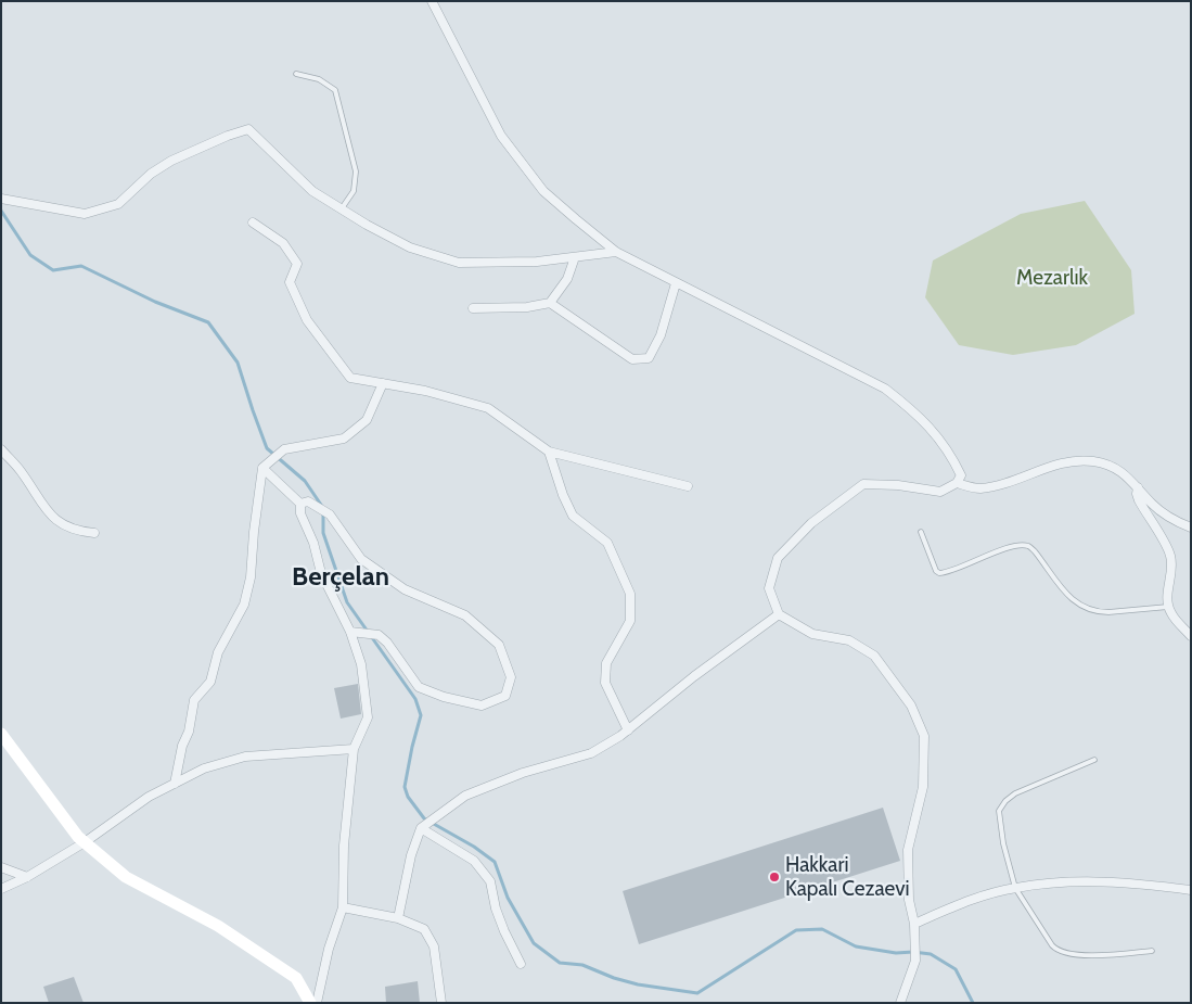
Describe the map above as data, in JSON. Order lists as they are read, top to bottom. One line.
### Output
{"districts":["Berçelan"],"parks":["Mezarlık"],"places":["Hakkari Kapalı Cezaevi"]}
